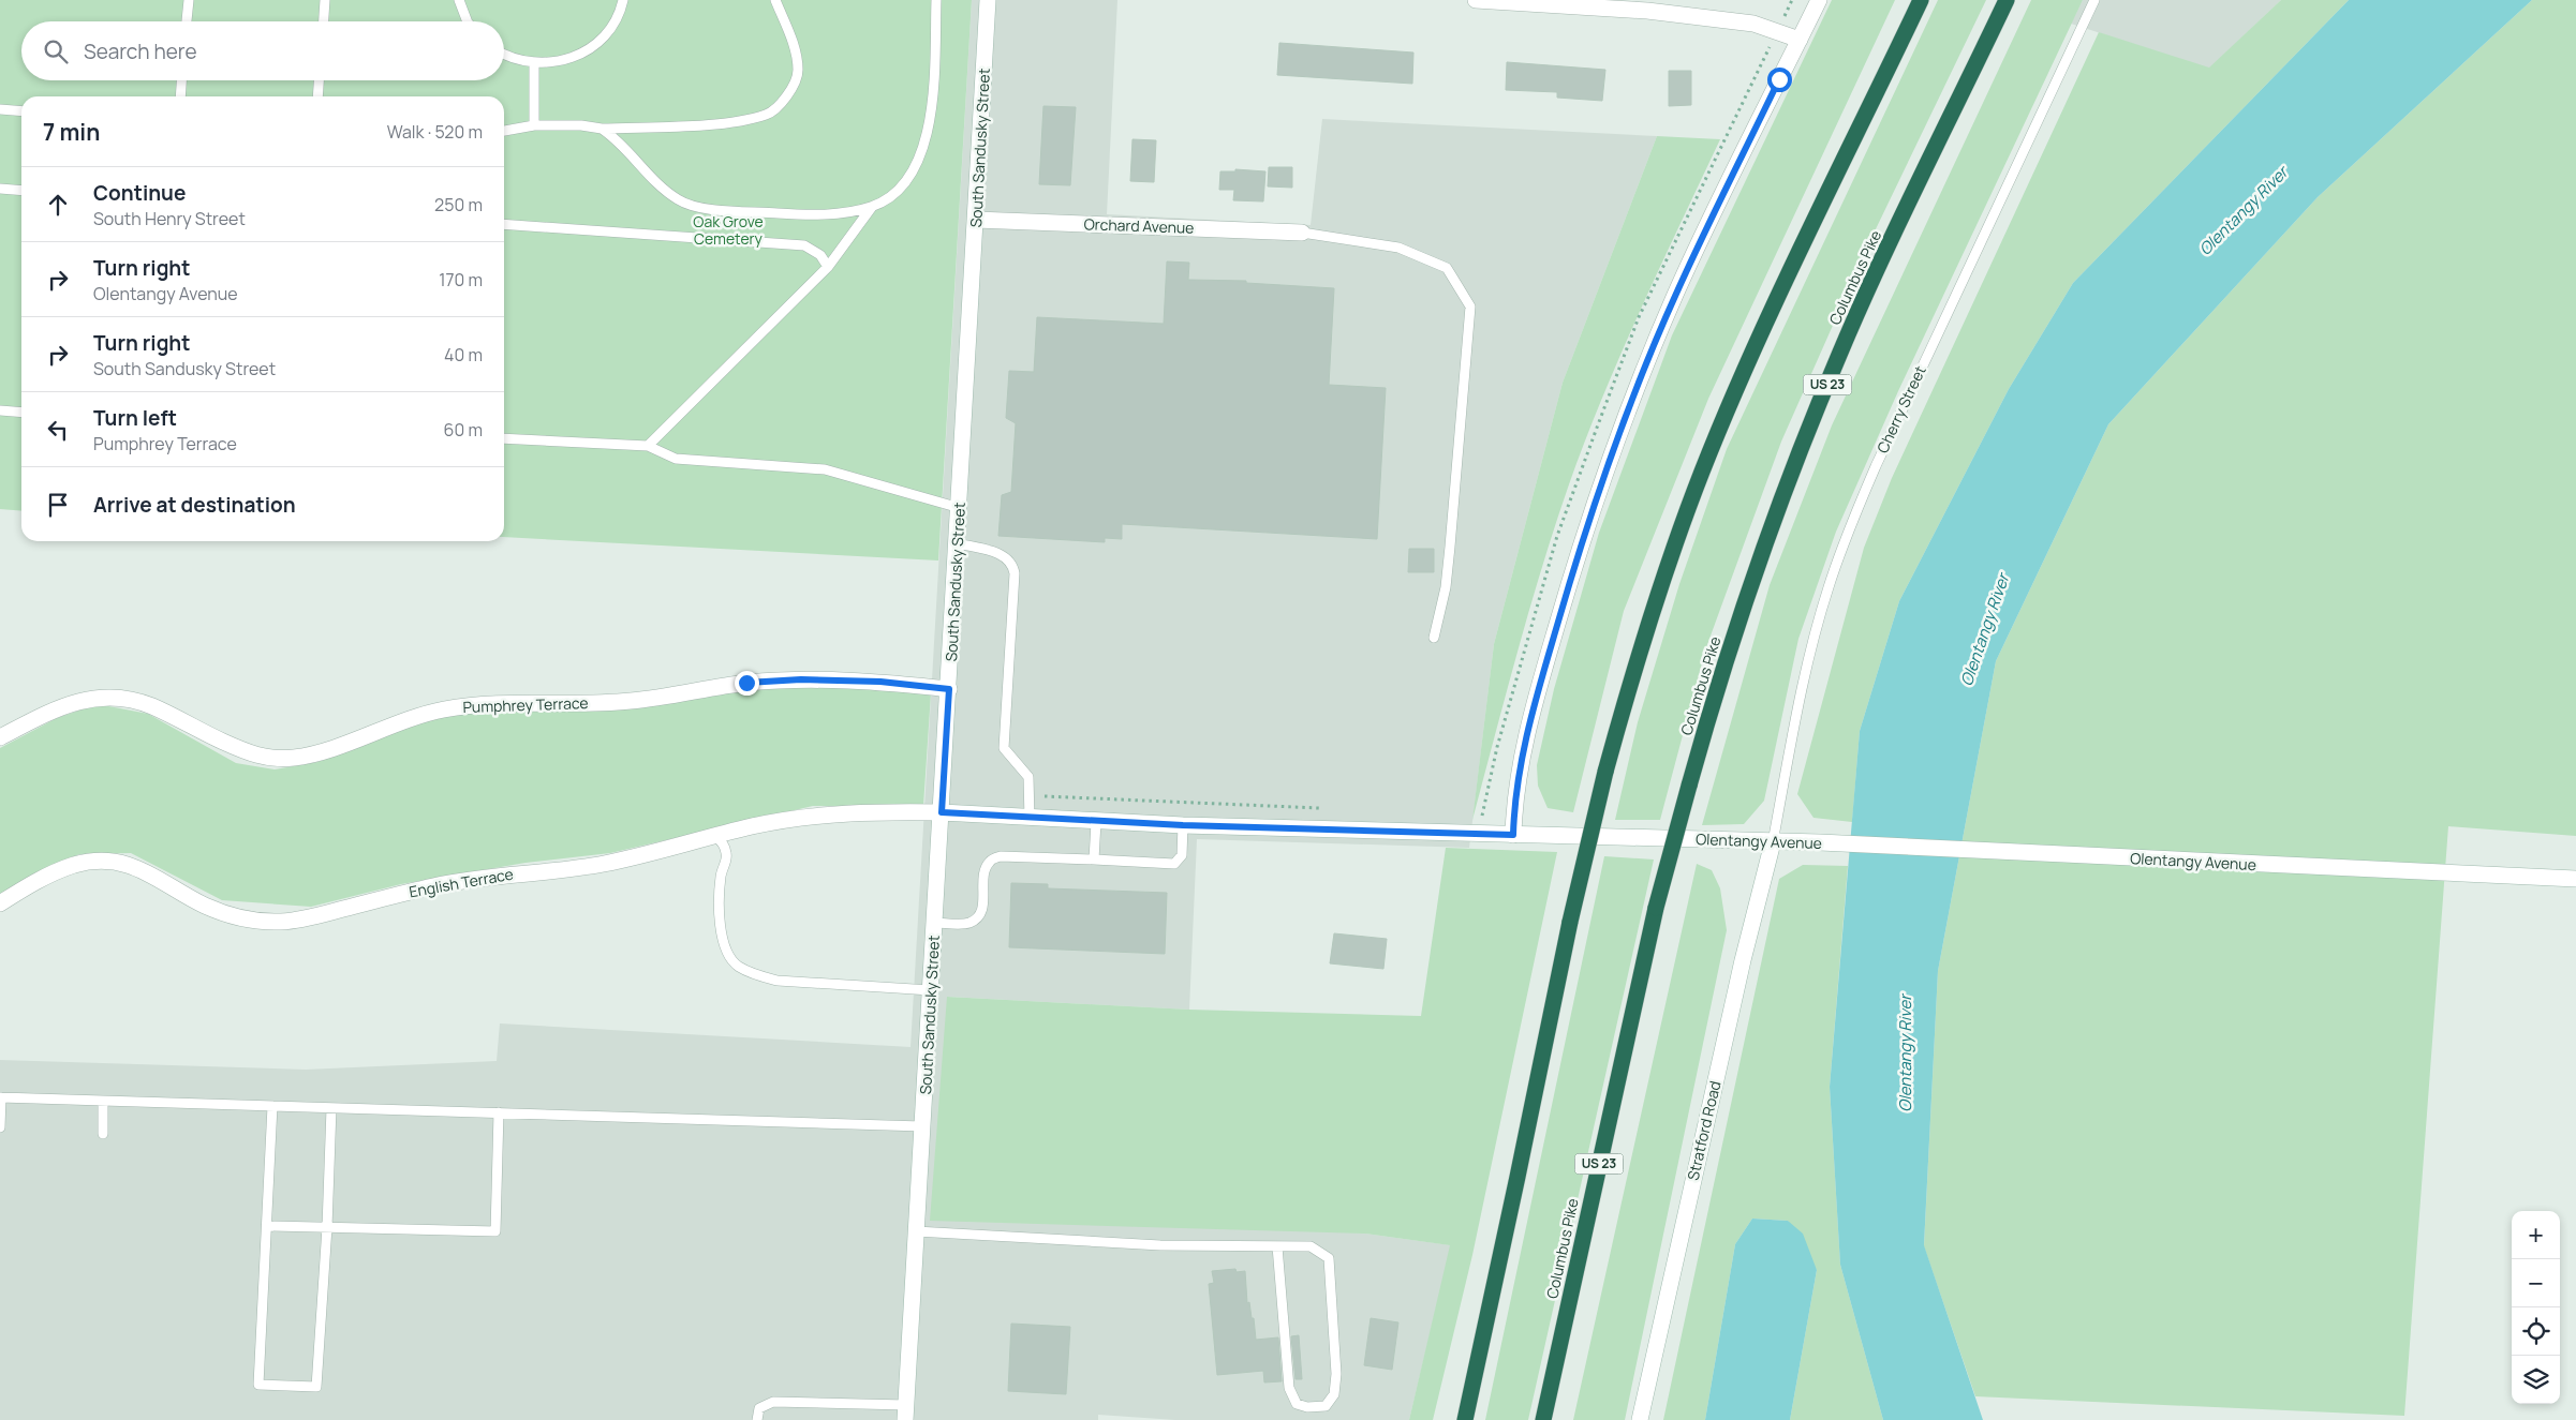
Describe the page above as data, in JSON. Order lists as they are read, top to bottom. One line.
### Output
{"streets":{"highway":["Columbus Pike","US 23"],"street":["South Sandusky Street","Orchard Avenue","Pumphrey Terrace","Olentangy Avenue","English Terrace","Stratford Road"],"lane":["Cherry Street"]},"crossings":[["South Sandusky Street","Orchard Avenue"],["South Sandusky Street","Pumphrey Terrace"],["South Sandusky Street","Olentangy Avenue"],["South Sandusky Street","English Terrace"],["Cherry Street","Olentangy Avenue"],["Cherry Street","Stratford Road"],["Olentangy Avenue","English Terrace"],["Olentangy Avenue","Stratford Road"]],"water":["Olentangy River"],"parks":["Oak Grove Cemetery"],"page":{"search":"Search here","heading":["7 min","Walk · 520 m"],"list":[["Continue","South Henry Street","250 m"],["Turn right","Olentangy Avenue","170 m"],["Turn right","South Sandusky Street","40 m"],["Turn left","Pumphrey Terrace","60 m"],"Arrive at destination"],"map_buttons":["+","−"]}}
